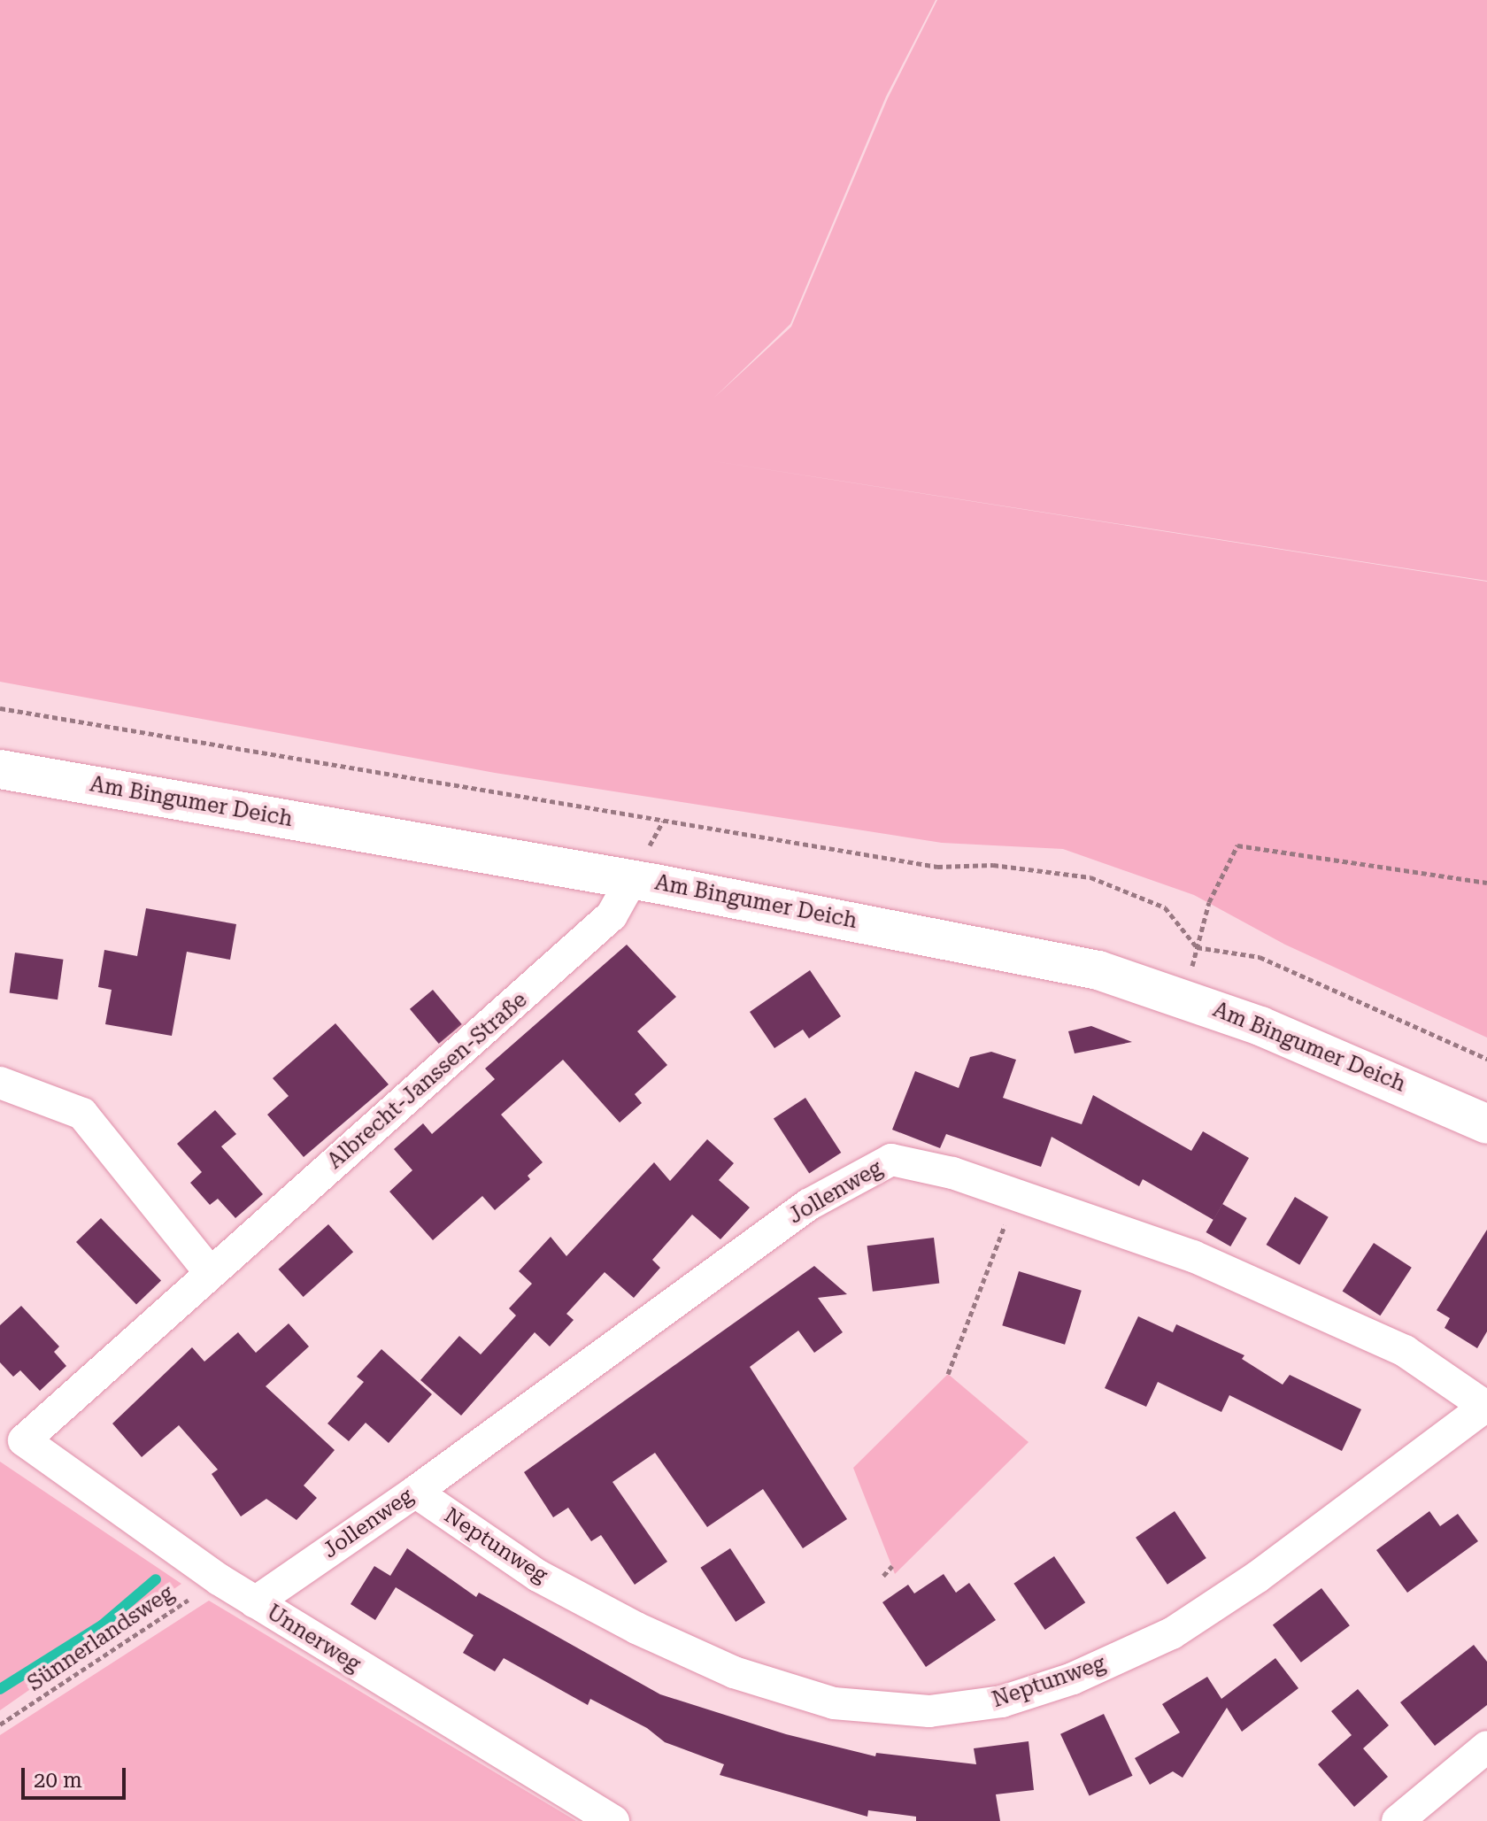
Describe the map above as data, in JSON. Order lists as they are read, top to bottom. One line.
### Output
{"streets":{"main road":["Am Bingumer Deich"],"street":["Albrecht-Janssen-Straße","Jollenweg","Neptunweg","Unnerweg"],"path":["Sünnerlandsweg"]},"crossings":[["Am Bingumer Deich","Albrecht-Janssen-Straße"],["Albrecht-Janssen-Straße","Unnerweg"],["Jollenweg","Neptunweg"],["Jollenweg","Unnerweg"],["Sünnerlandsweg","Unnerweg"]],"scale_bar":"20 m"}
